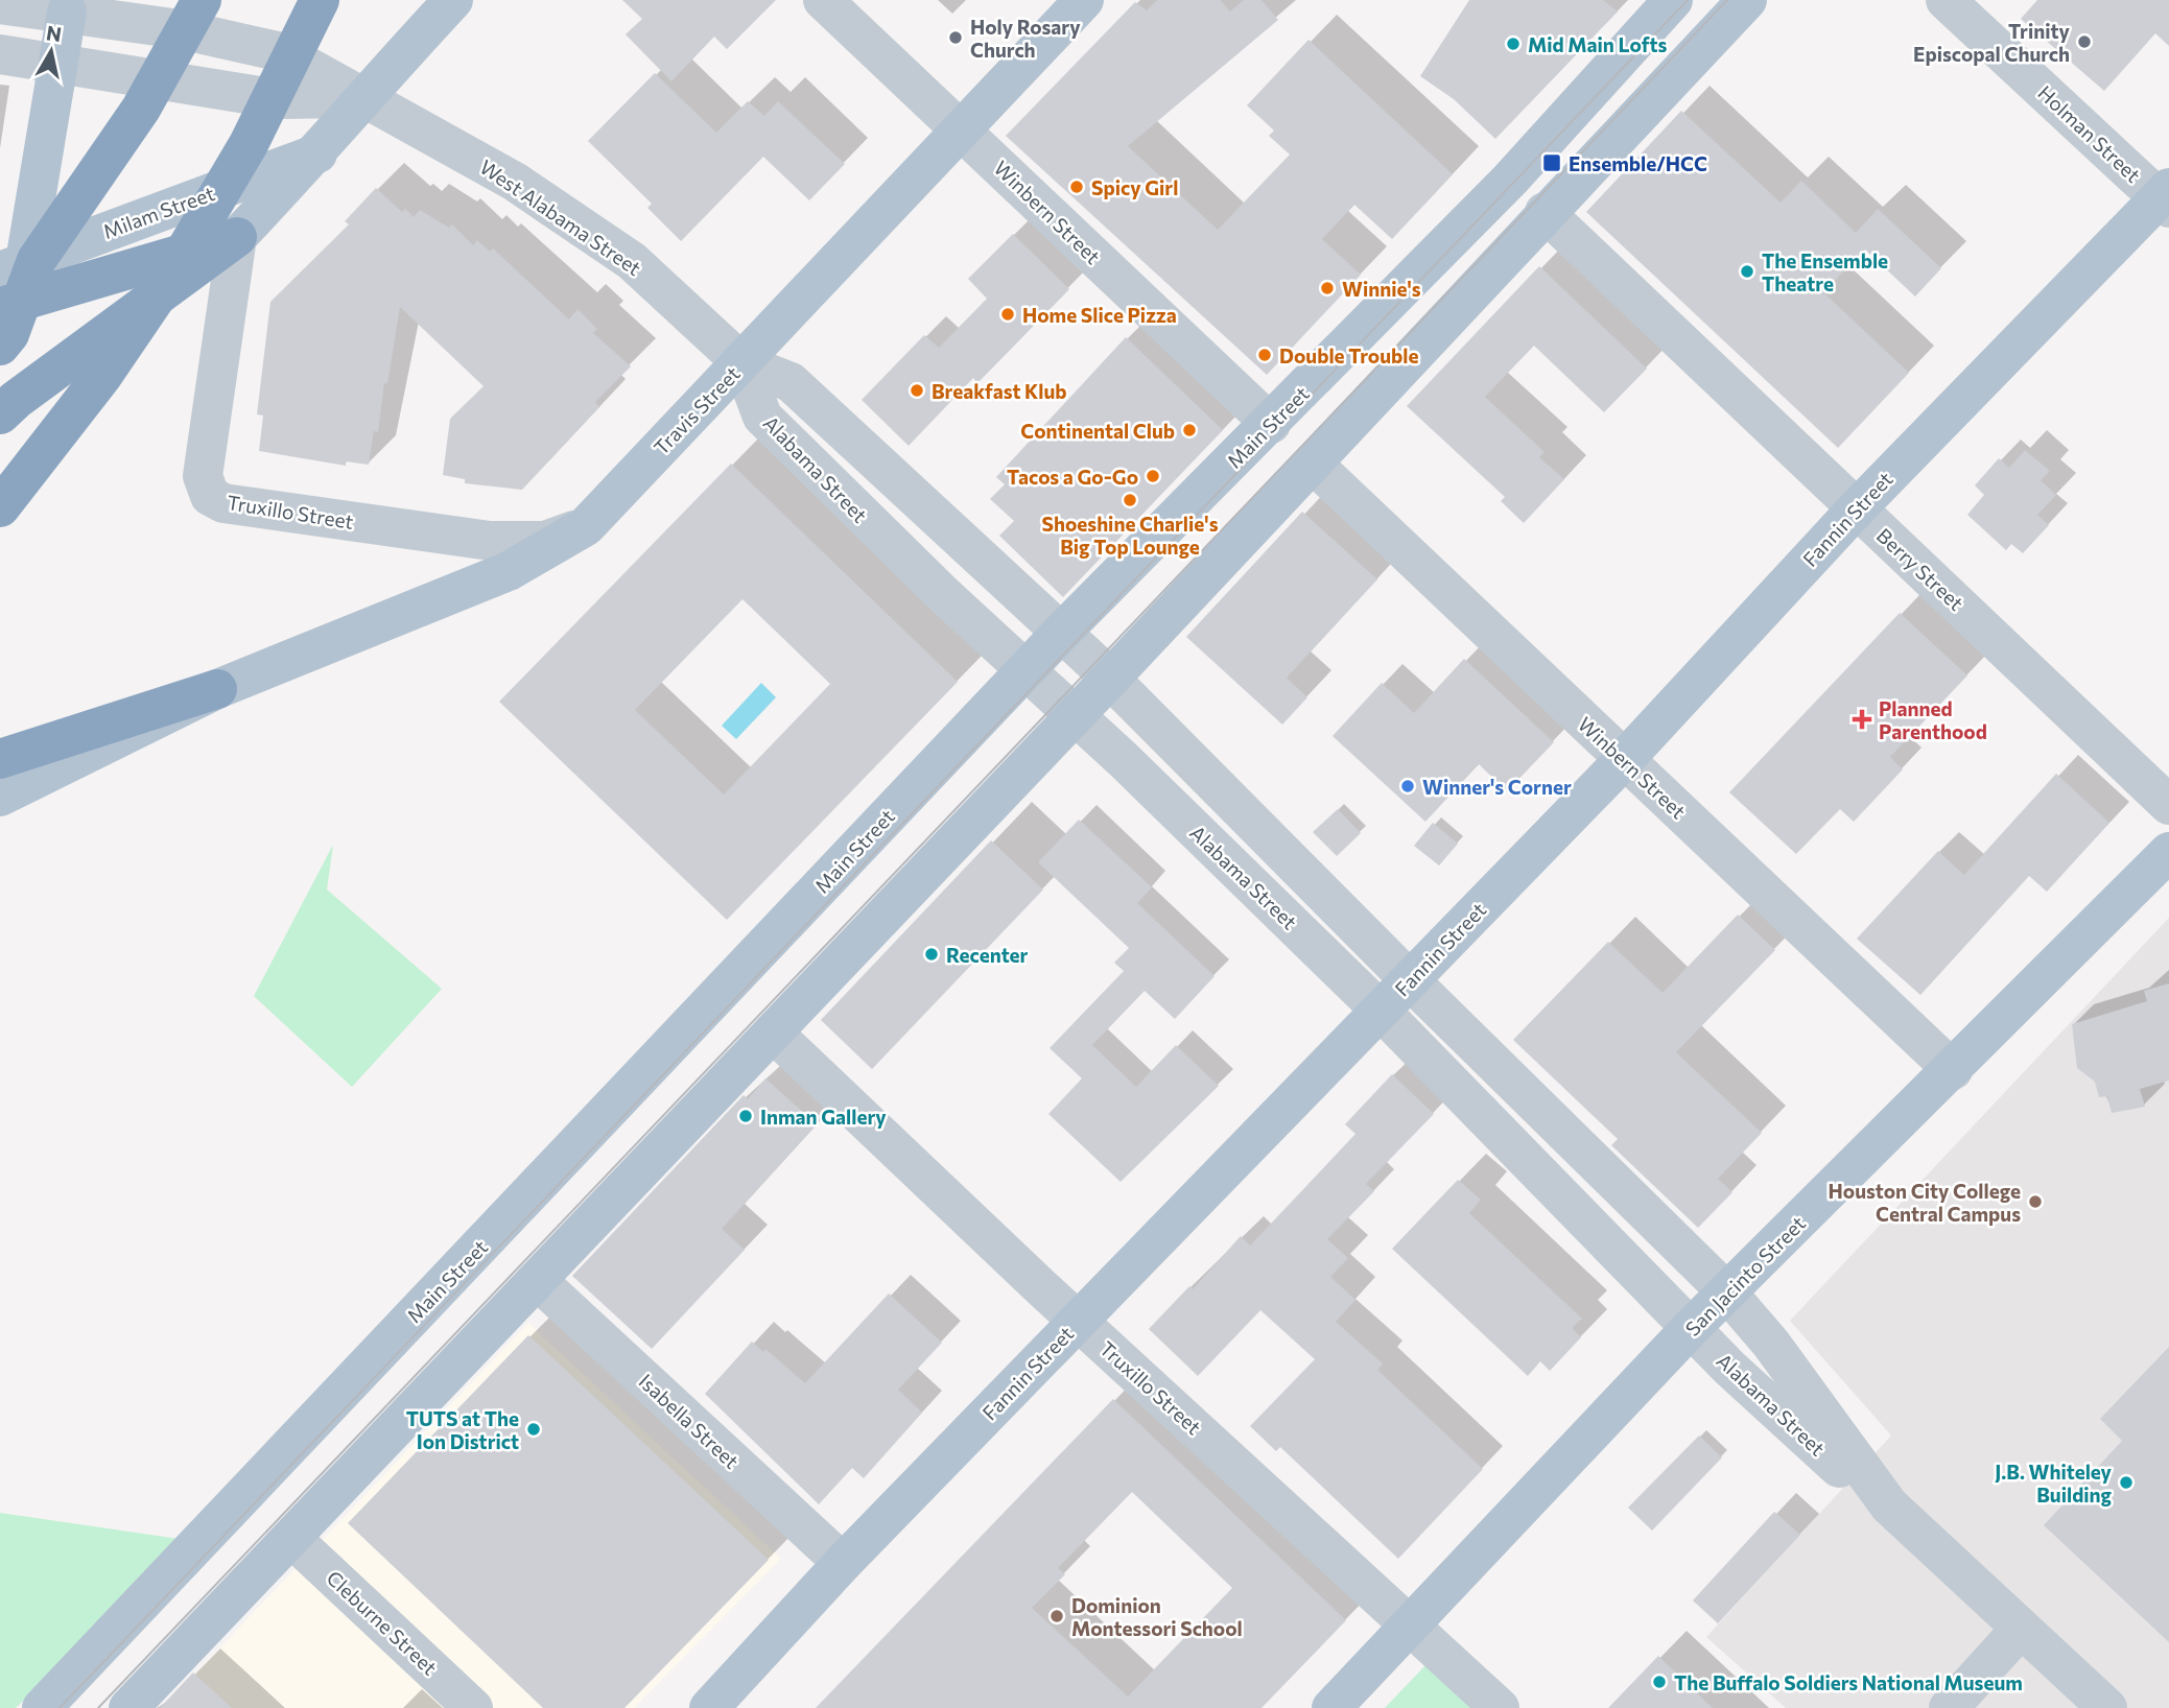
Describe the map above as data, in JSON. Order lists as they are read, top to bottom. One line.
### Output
{"streets":{"main road":["Milam Street","Travis Street","Main Street","Fannin Street","San Jacinto Street"],"street":["Holman Street","Winbern Street","West Alabama Street","Alabama Street","Truxillo Street","Berry Street","Isabella Street","Cleburne Street"]},"crossings":[["Holman Street","Fannin Street"],["Winbern Street","Travis Street"],["Winbern Street","Main Street"],["Winbern Street","Fannin Street"],["Winbern Street","San Jacinto Street"],["West Alabama Street","Travis Street"],["West Alabama Street","Alabama Street"],["Travis Street","Alabama Street"],["Travis Street","Truxillo Street"],["Main Street","Alabama Street"],["Alabama Street","Fannin Street"],["Alabama Street","San Jacinto Street"],["Truxillo Street","Fannin Street"],["Truxillo Street","San Jacinto Street"],["Fannin Street","Berry Street"],["Fannin Street","Isabella Street"]],"places":{"other":["Holy Rosary Church","Trinity Episcopal Church","Mid Main Lofts","Spicy Girl","The Ensemble Theatre","Winnie's","Home Slice Pizza","Double Trouble","Breakfast Klub","Continental Club","Tacos a Go-Go","Shoeshine Charlie's Big Top Lounge","Winner's Corner","Recenter","Inman Gallery","Houston City College Central Campus","TUTS at The Ion District","J.B. Whiteley Building","Dominion Montessori School","The Buffalo Soldiers National Museum"],"transit":["Ensemble/HCC"],"health":["Planned Parenthood"]},"north":"top"}
